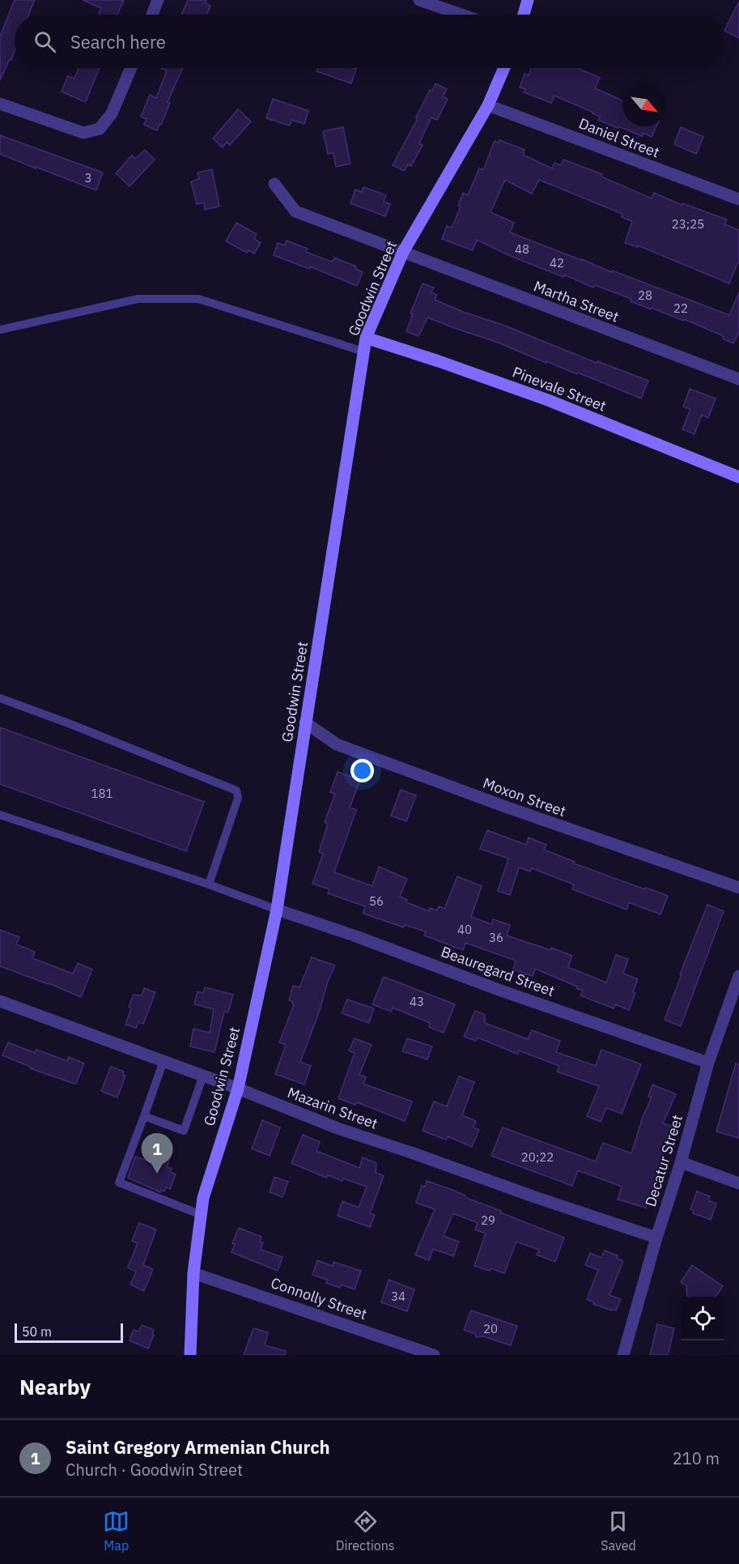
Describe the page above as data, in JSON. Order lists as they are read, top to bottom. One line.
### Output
{"streets":{"main road":["Goodwin Street","Pinevale Street"],"street":["Daniel Street","Martha Street","Moxon Street","Beauregard Street","Mazarin Street","Decatur Street","Connolly Street"]},"crossings":[["Daniel Street","Goodwin Street"],["Goodwin Street","Martha Street"],["Goodwin Street","Pinevale Street"],["Goodwin Street","Moxon Street"],["Goodwin Street","Beauregard Street"],["Goodwin Street","Mazarin Street"],["Goodwin Street","Connolly Street"],["Beauregard Street","Decatur Street"],["Mazarin Street","Decatur Street"]],"house_numbers":["3","23;25","48","42","28","22","181","56","40","36","43","20;22","29","34","20"],"scale_bar":"50 m","north":"bottom right","page":{"search":"Search here","pins":"1","scale":"50 m","heading":"Nearby","list":[{"mark":"1","name":"Saint Gregory Armenian Church","note":"Church · Goodwin Street","value":"210 m"}],"nav":["Map","Directions","Saved"]}}
